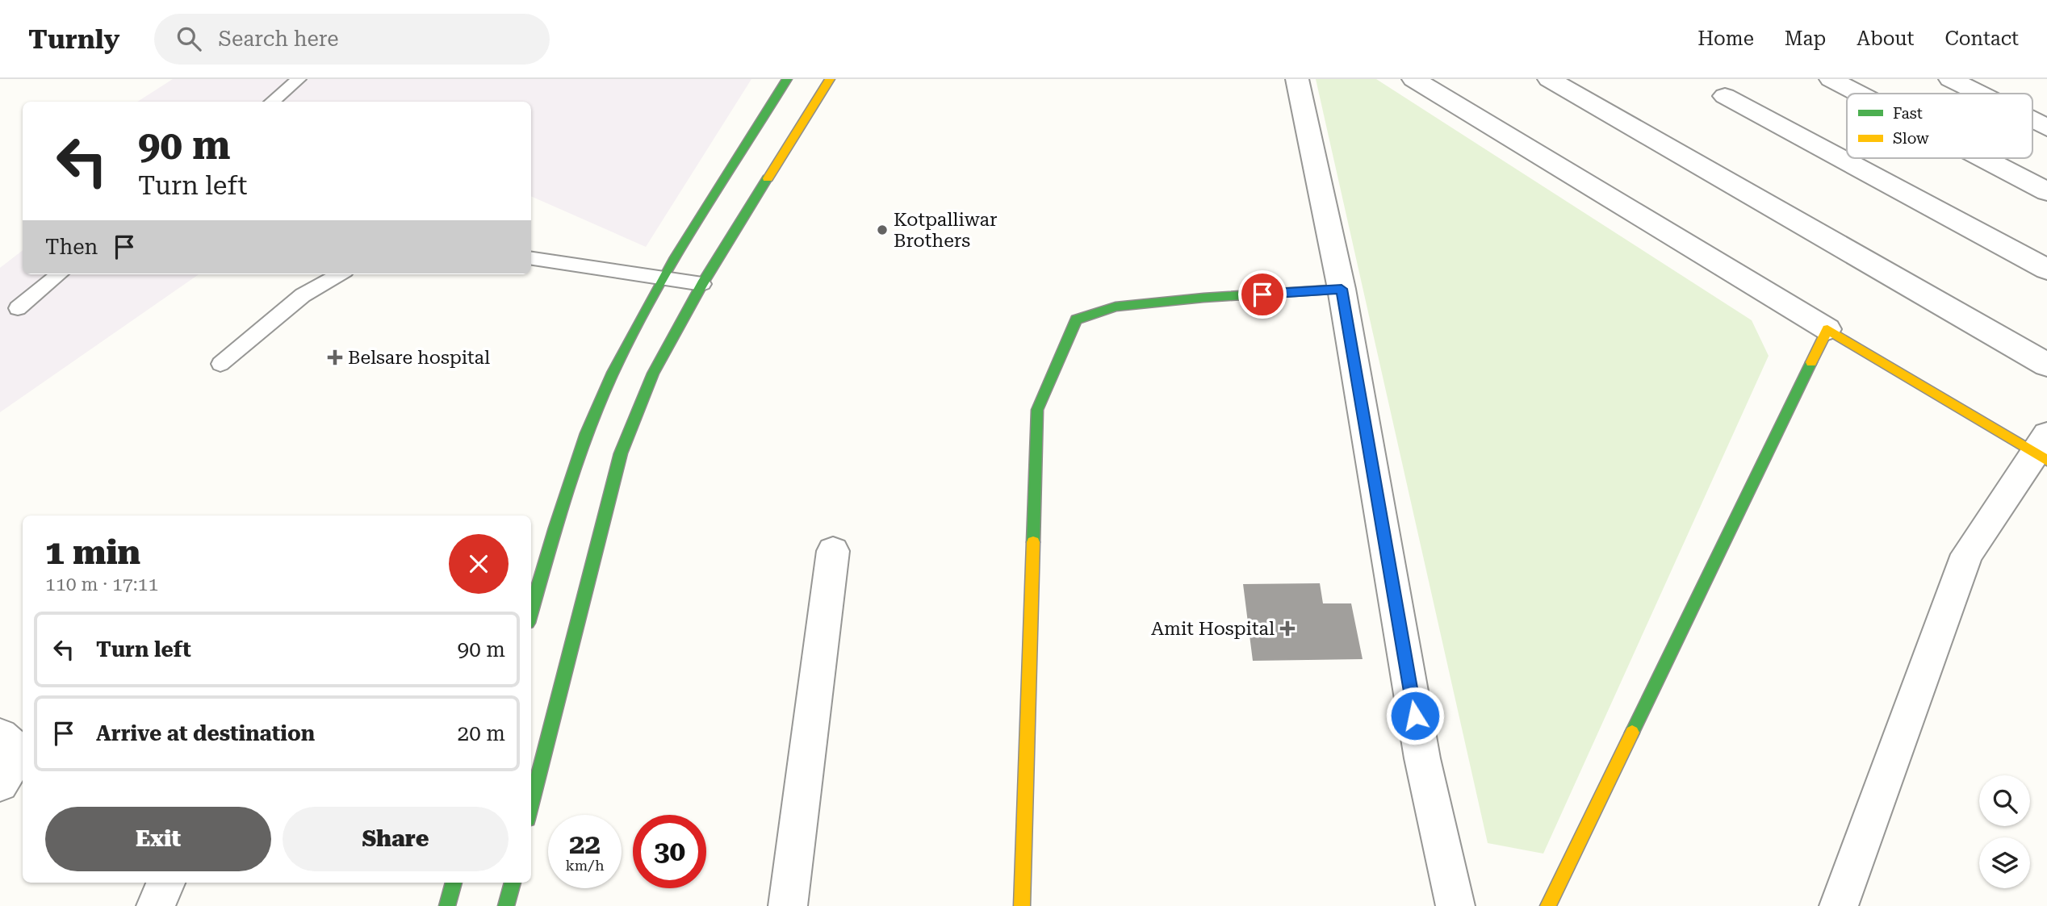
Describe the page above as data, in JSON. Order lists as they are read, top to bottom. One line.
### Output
{"places":{"other":["Kotpalliwar Brothers"],"health":["Belsare hospital","Amit Hospital"]},"legend":["Fast","Slow"],"page":{"header":"Turnly","search":"Search here","nav":["Home","Map","About","Contact"],"turn":["90 m","Turn left"],"then":"Then","heading":["1 min","110 m · 17:11"],"list":[{"name":"Turn left","value":"90 m"},{"name":"Arrive at destination","value":"20 m"}],"buttons":["Exit","Share"],"speed":"22 km/h","limit":"30"}}
